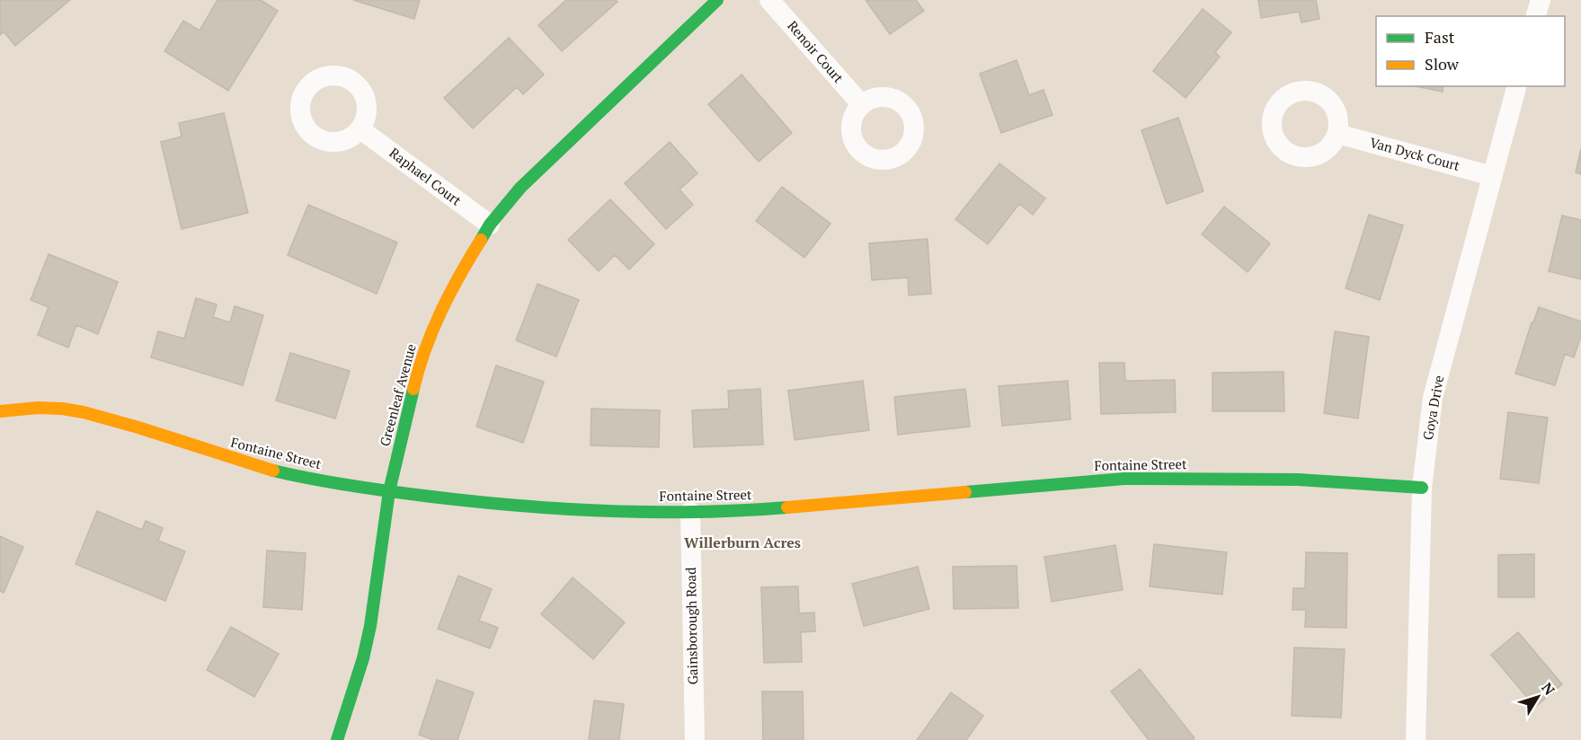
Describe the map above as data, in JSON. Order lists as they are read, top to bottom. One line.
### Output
{"streets":{"street":["Renoir Court","Van Dyck Court","Raphael Court","Greenleaf Avenue","Goya Drive","Fontaine Street","Gainsborough Road"]},"crossings":[["Van Dyck Court","Goya Drive"],["Raphael Court","Greenleaf Avenue"],["Greenleaf Avenue","Fontaine Street"],["Goya Drive","Fontaine Street"],["Fontaine Street","Gainsborough Road"]],"districts":["Willerburn Acres"],"legend":["Fast","Slow"],"north":"top right"}
